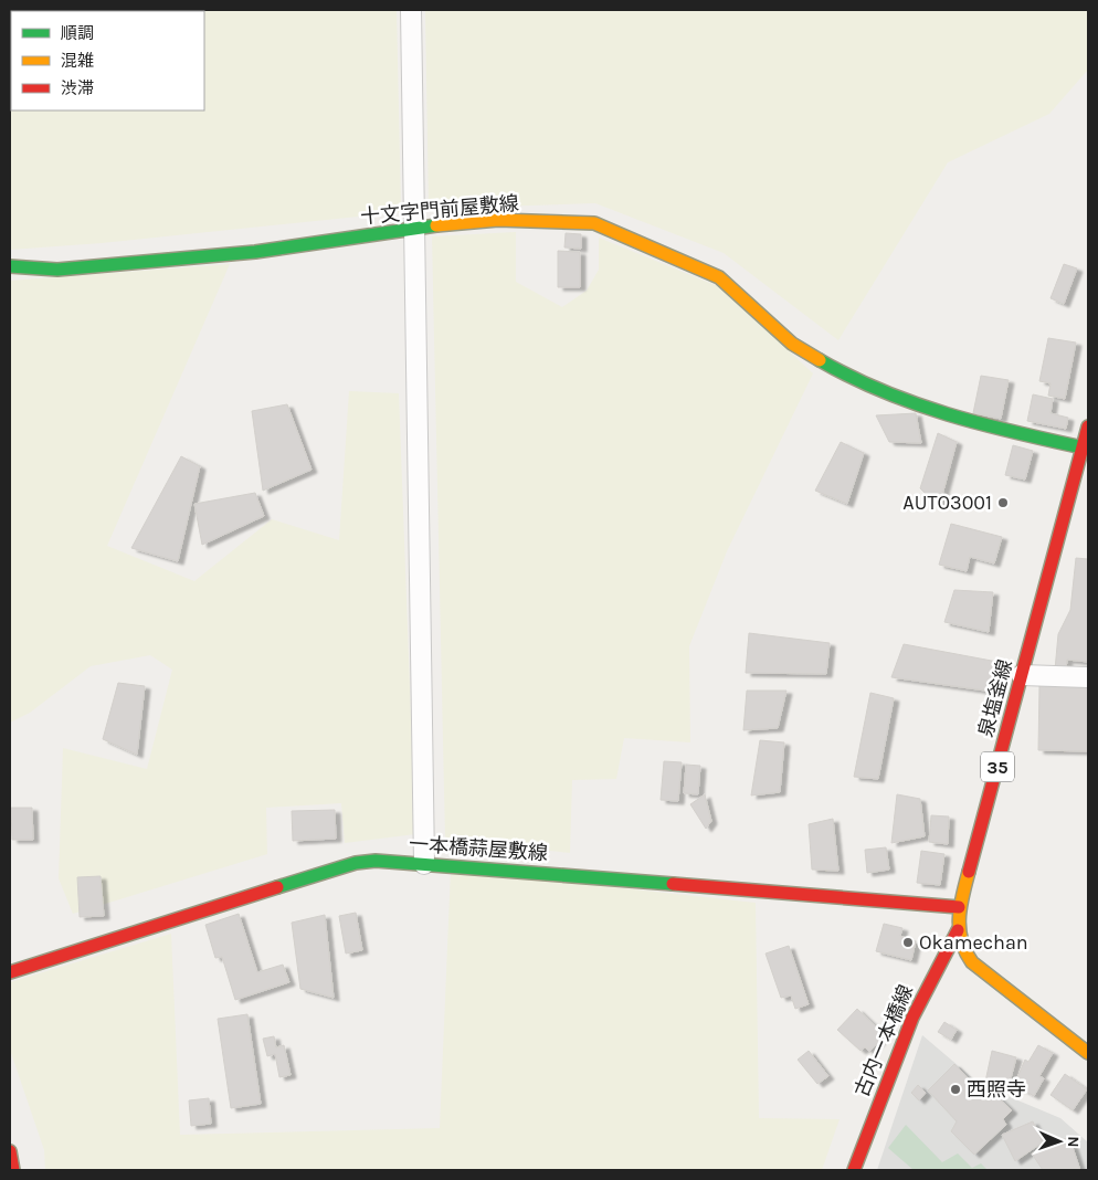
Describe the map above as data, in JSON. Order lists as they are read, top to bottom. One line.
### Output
{"streets":{"street":["十文字門前屋敷線","泉塩釜線","35","一本橋蒜屋敷線","古内一本橋線"]},"crossings":[["十文字門前屋敷線","泉塩釜線"],["泉塩釜線","一本橋蒜屋敷線"],["泉塩釜線","古内一本橋線"]],"places":["AUTO3001","Okamechan","西照寺"],"legend":["順調","混雑","渋滞"],"north":"right"}
